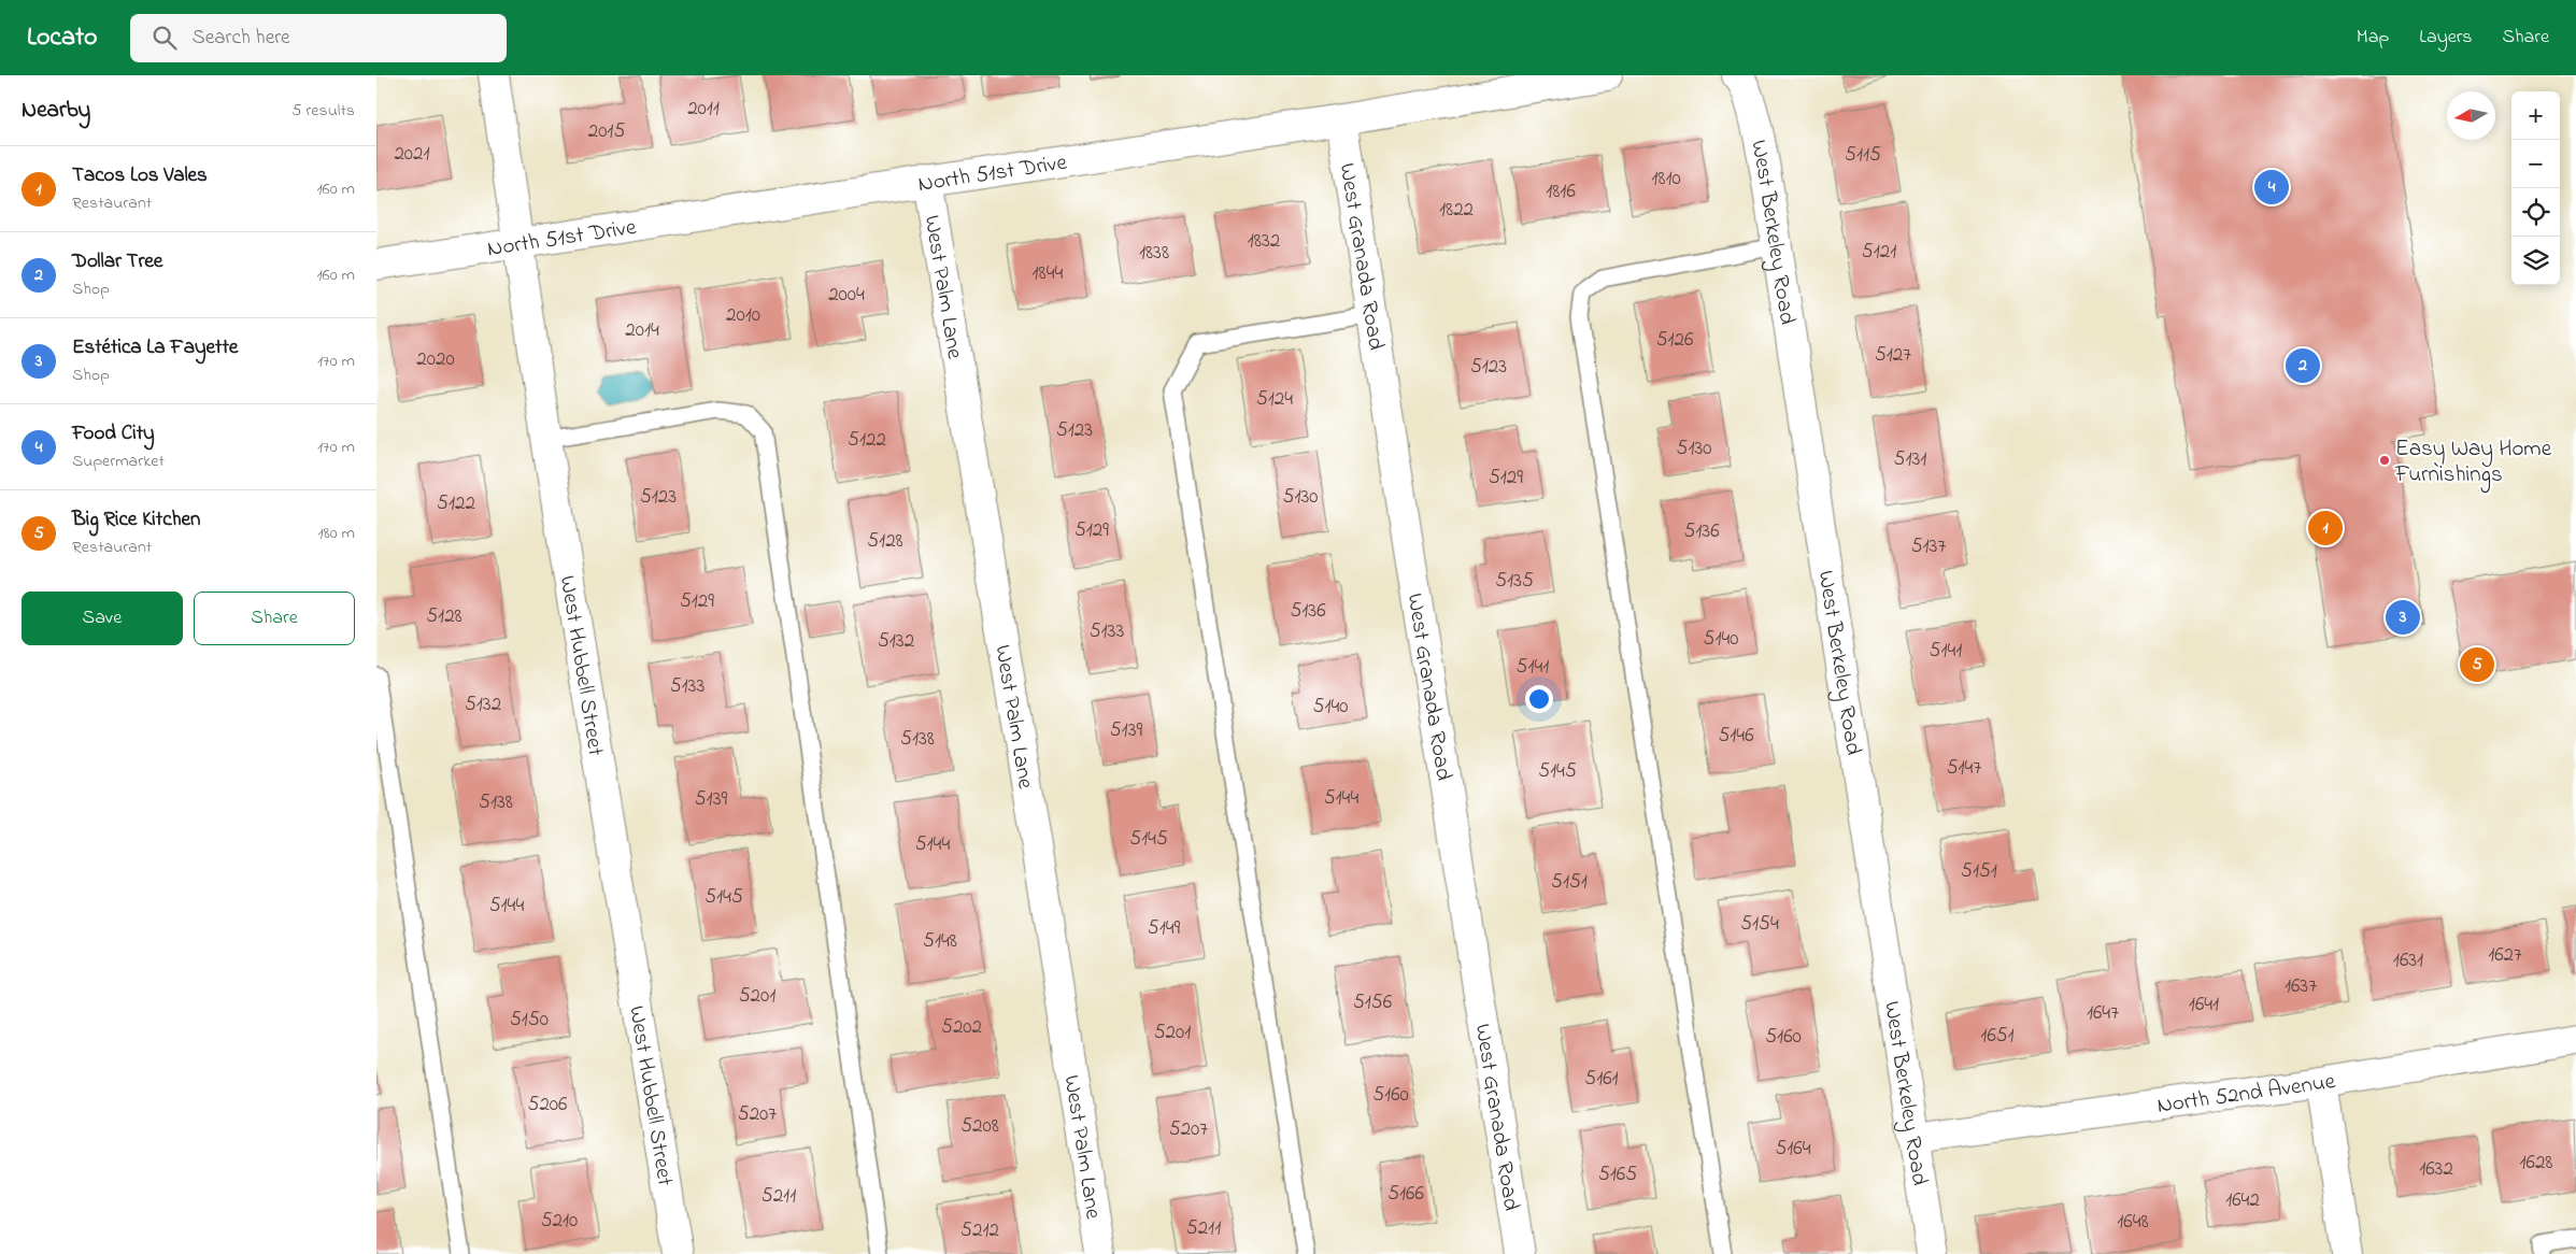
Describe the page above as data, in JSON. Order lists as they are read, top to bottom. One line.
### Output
{"streets":{"street":["North 51st Drive","West Berkeley Road","West Granada Road","West Palm Lane","West Hubbell Street","North 52nd Avenue"]},"crossings":[["North 51st Drive","West Granada Road"],["North 51st Drive","West Palm Lane"],["North 51st Drive","West Hubbell Street"],["West Berkeley Road","North 52nd Avenue"]],"places":["Easy Way Home Furnishings"],"house_numbers":["2011","2015","2021","5115","1810","1816","1822","1832","5121","1838","1844","2004","2010","2014","5126","5127","2020","5123","5124","5123","5122","5130","5131","5129","5123","5130","5122","5129","5136","5128","5137","5135","5129","5136","5128","5133","5140","5132","5141","5141","5133","5132","5140","5139","5146","5138","5147","5145","5144","5139","5138","5145","5144","5151","5151","5145","5144","5154","5149","5148","1627","1631","1637","5201","5156","1641","1647","5150","5202","5201","1651","5160","5161","5160","5206","5207","5208","5207","5164","1628","1632","5165","5166","5211","1642","5210","1648","5211","5212"],"north":"left","page":{"header":"Locato","search":"Search here","nav":["Map","Layers","Share"],"heading":["Nearby","5 results"],"map_buttons":["+","−"],"list":[{"mark":"1","name":"Tacos Los Vales","note":"Restaurant","value":"160 m"},{"mark":"2","name":"Dollar Tree","note":"Shop","value":"160 m"},{"mark":"3","name":"Estética La Fayette","note":"Shop","value":"170 m"},{"mark":"4","name":"Food City","note":"Supermarket","value":"170 m"},{"mark":"5","name":"Big Rice Kitchen","note":"Restaurant","value":"180 m"}],"pins":["4","2","1","3","5"],"buttons":["Save","Share"]}}
